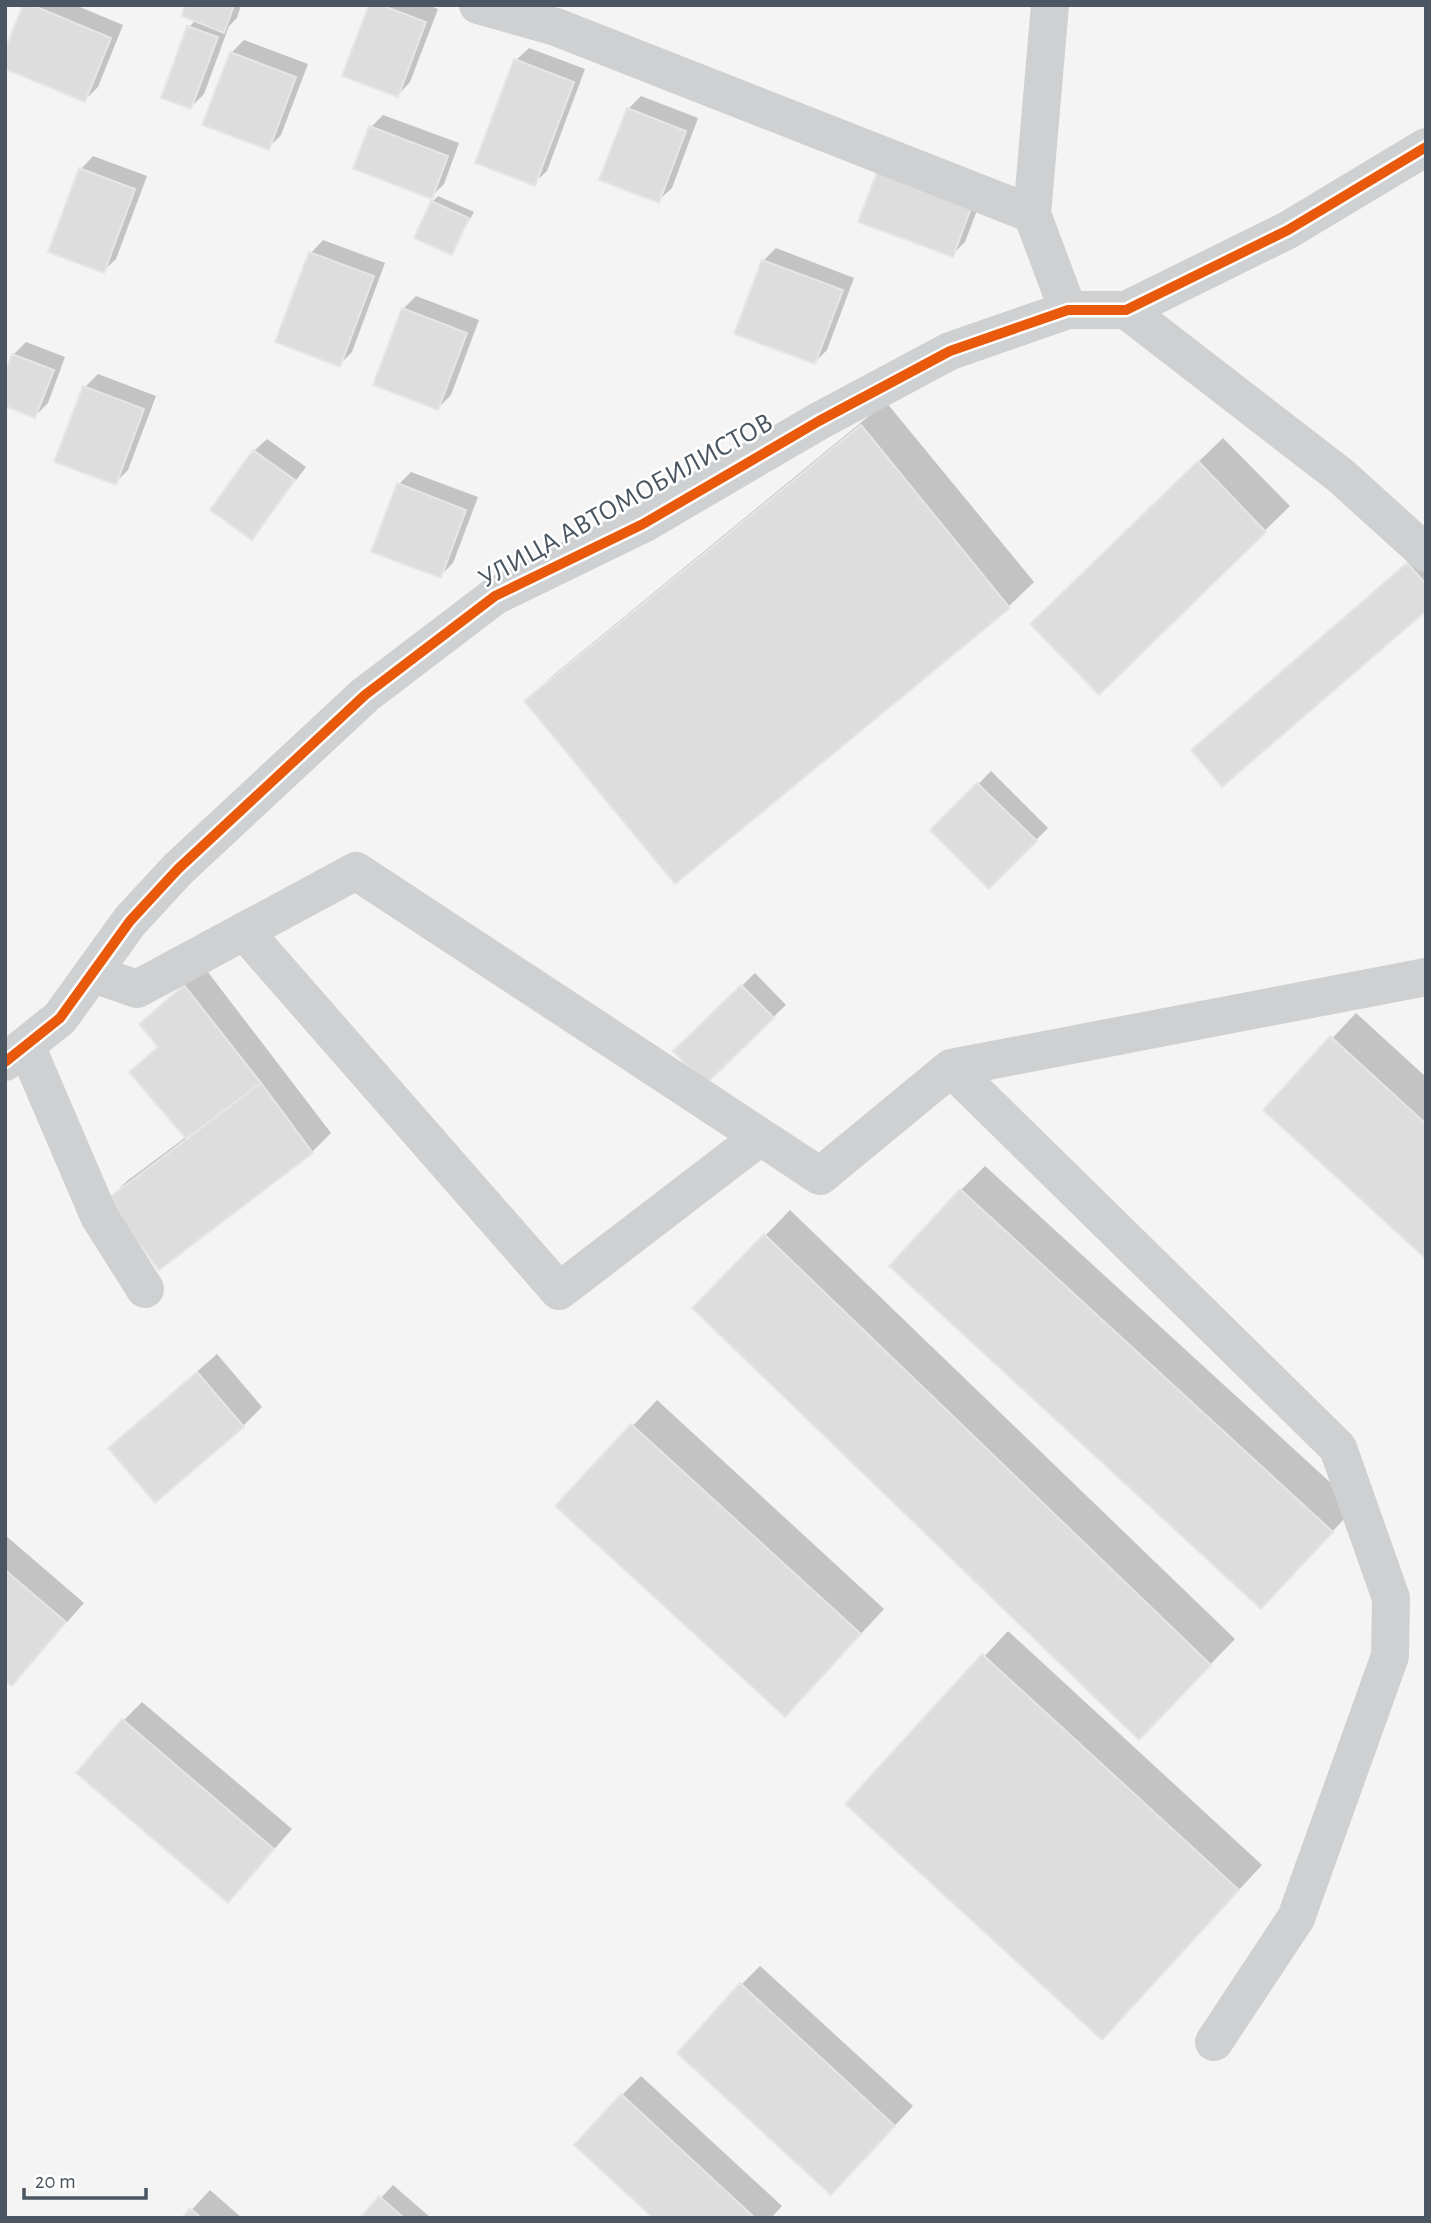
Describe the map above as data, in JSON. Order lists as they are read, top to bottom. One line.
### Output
{"streets":{"street":["УЛИЦА АВТОМОБИЛИСТОВ"]},"scale_bar":"20 m"}
